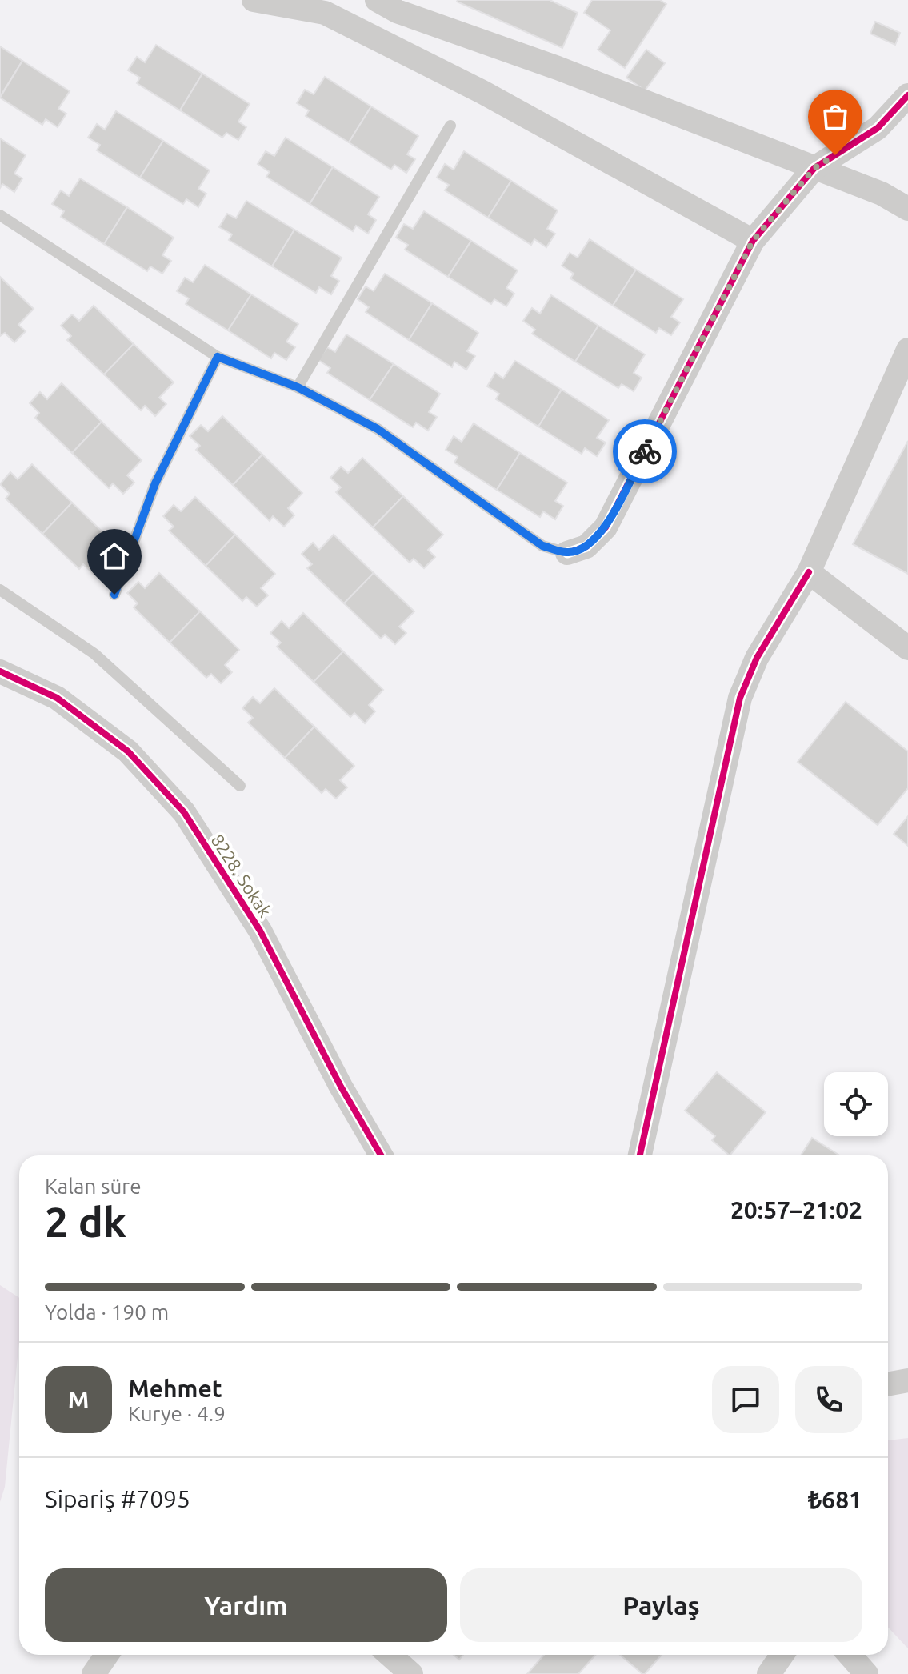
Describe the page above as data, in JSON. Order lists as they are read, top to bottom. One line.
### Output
{"streets":{"street":["8228. Sokak"]},"page":{"heading":["2 dk","Kalan süre","20:57–21:02"],"panel":["Mehmet","Kurye · 4.9","Sipariş #7095","₺681"],"bar":"Yolda · 190 m","round":"M","buttons":["Yardım","Paylaş"]}}
